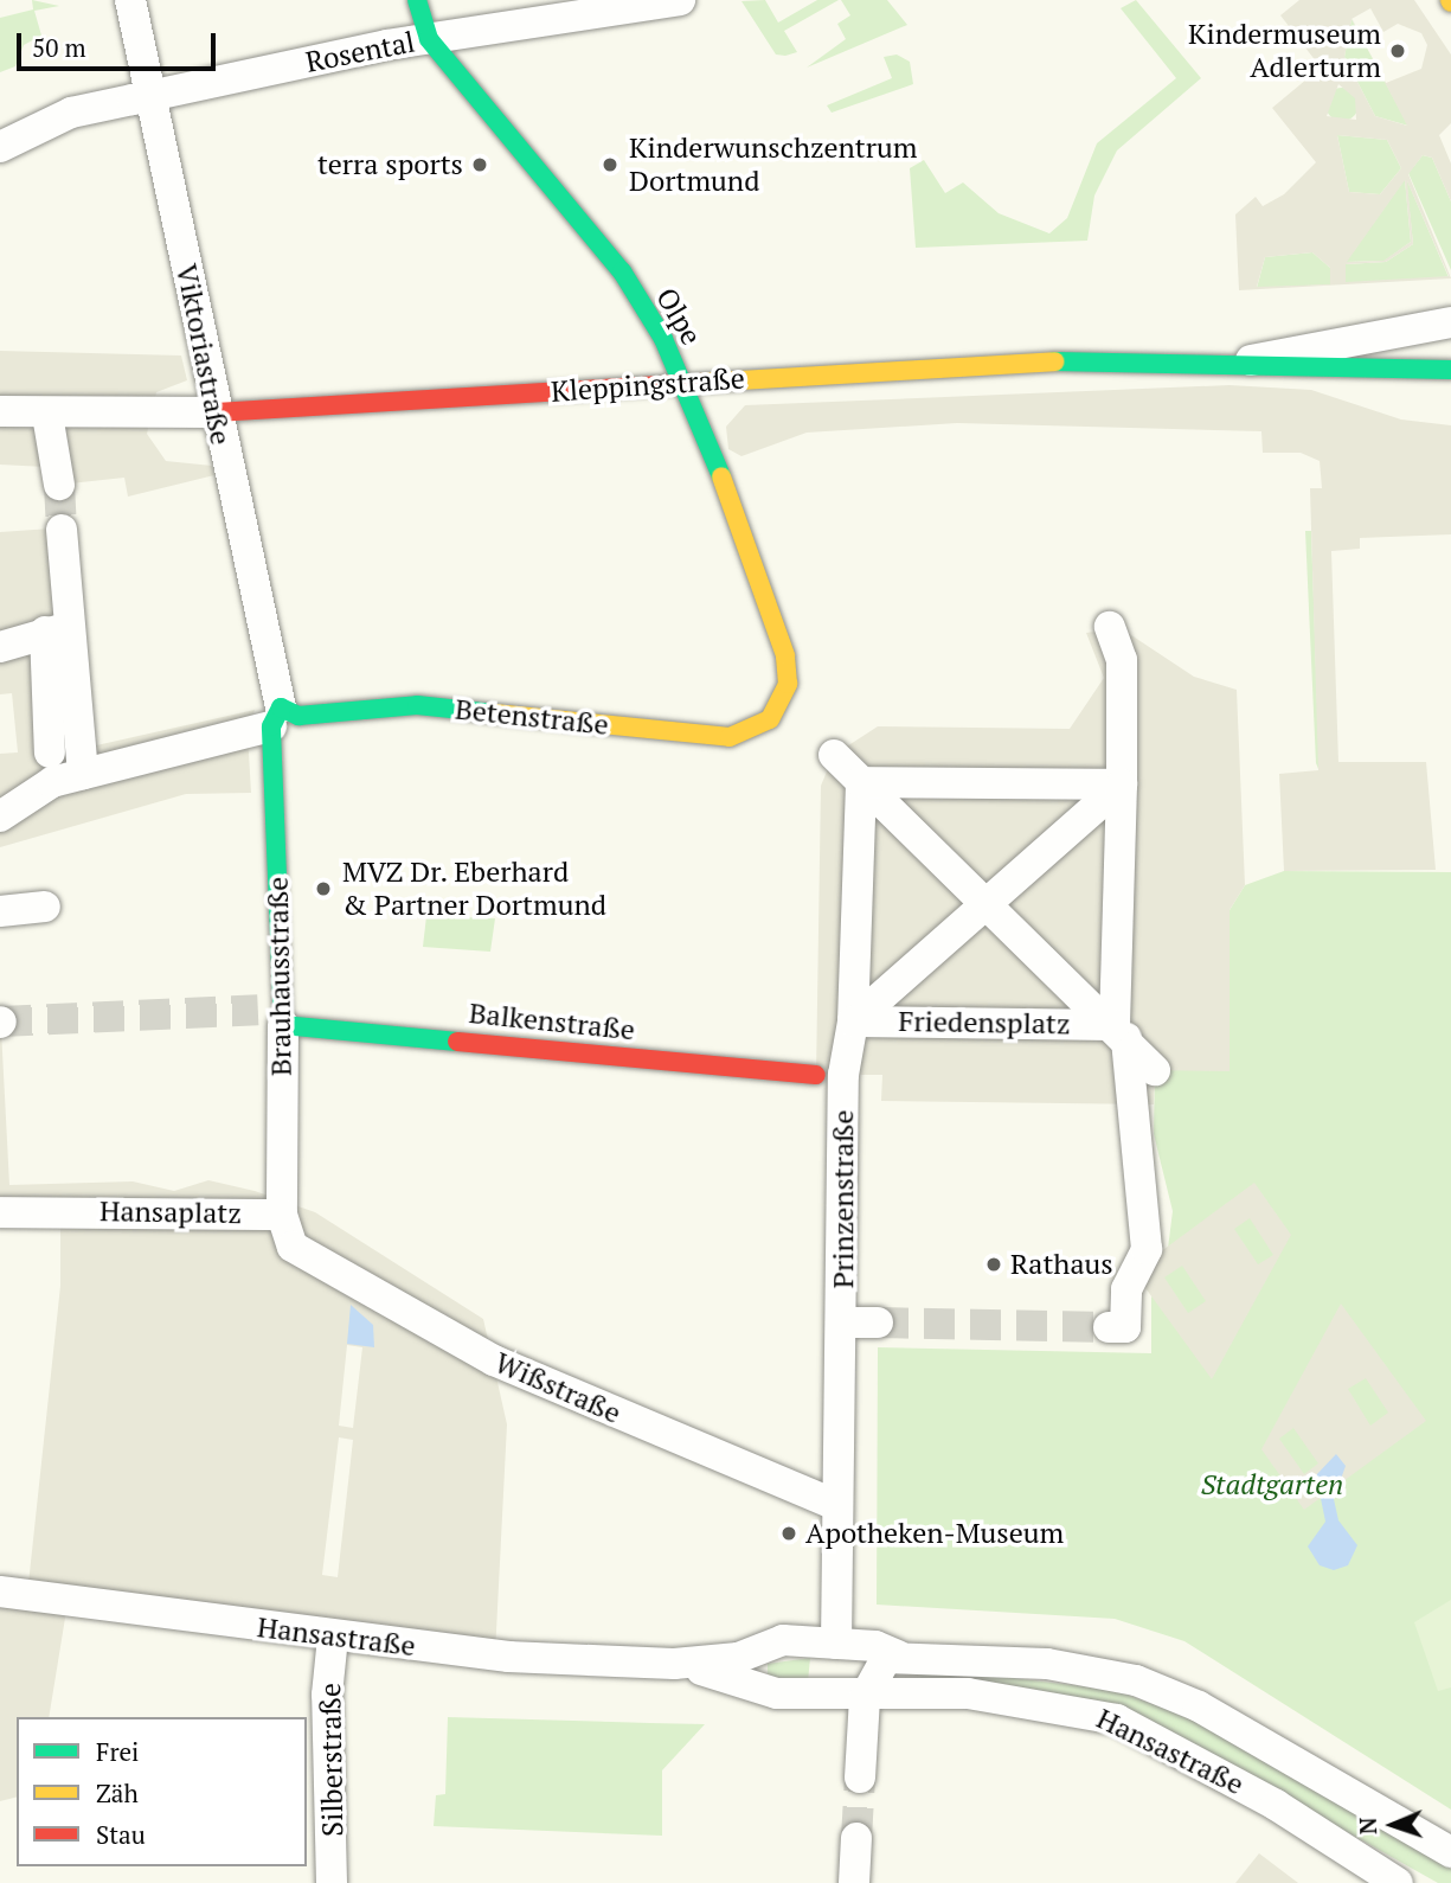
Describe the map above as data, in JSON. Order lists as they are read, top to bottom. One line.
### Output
{"streets":{"street":["Rosental","Olpe","Viktoriastraße","Kleppingstraße","Betenstraße","Brauhausstraße","Balkenstraße","Friedensplatz","Prinzenstraße","Hansaplatz","Wißstraße","Hansastraße","Silberstraße"]},"crossings":[["Rosental","Olpe"],["Rosental","Viktoriastraße"],["Olpe","Kleppingstraße"],["Olpe","Betenstraße"],["Viktoriastraße","Kleppingstraße"],["Viktoriastraße","Betenstraße"],["Viktoriastraße","Brauhausstraße"],["Betenstraße","Brauhausstraße"],["Brauhausstraße","Balkenstraße"],["Brauhausstraße","Hansaplatz"],["Brauhausstraße","Wißstraße"],["Balkenstraße","Prinzenstraße"],["Prinzenstraße","Wißstraße"],["Prinzenstraße","Hansastraße"],["Hansastraße","Silberstraße"]],"parks":["Stadtgarten"],"places":["Kindermuseum Adlerturm","terra sports","Kinderwunschzentrum Dortmund","MVZ Dr. Eberhard & Partner Dortmund","Rathaus","Apotheken-Museum"],"legend":["Frei","Zäh","Stau"],"scale_bar":"50 m","north":"left"}
